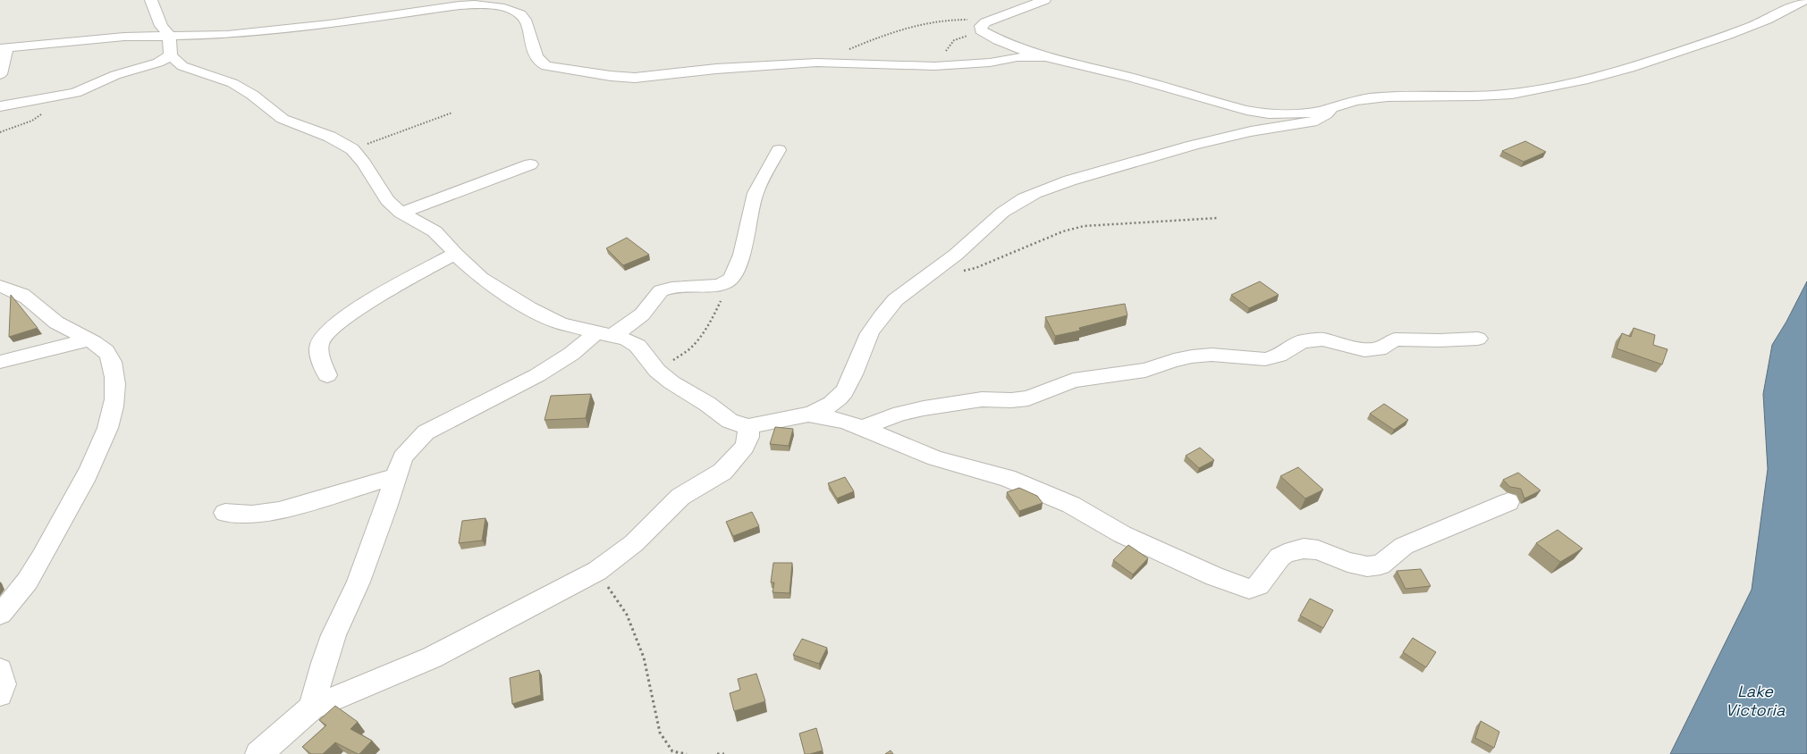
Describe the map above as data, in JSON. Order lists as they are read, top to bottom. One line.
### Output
{"water":["Lake Victoria"]}
